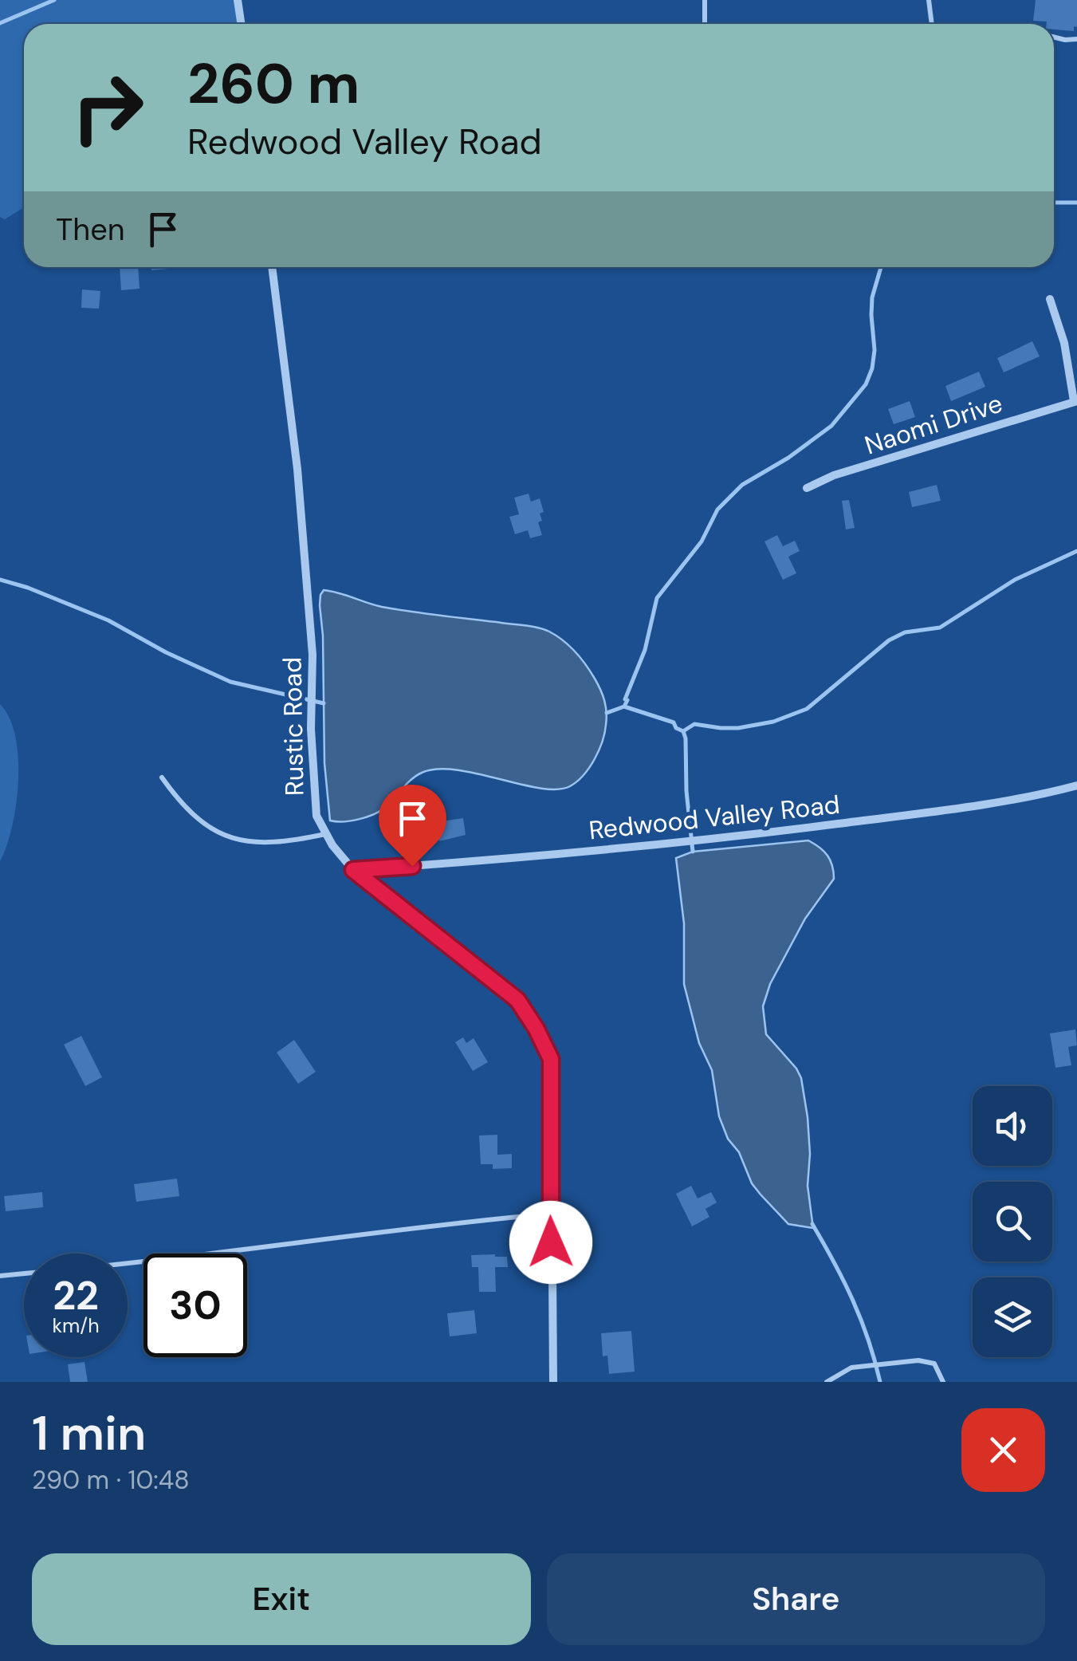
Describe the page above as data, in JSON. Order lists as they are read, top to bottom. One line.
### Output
{"streets":{"street":["Naomi Drive","Rustic Road","Redwood Valley Road"]},"crossings":[["Rustic Road","Redwood Valley Road"]],"page":{"turn":["260 m","Redwood Valley Road"],"then":"Then","speed":"22 km/h","limit":"30","heading":["1 min","290 m · 10:48"],"buttons":["Exit","Share"]}}
